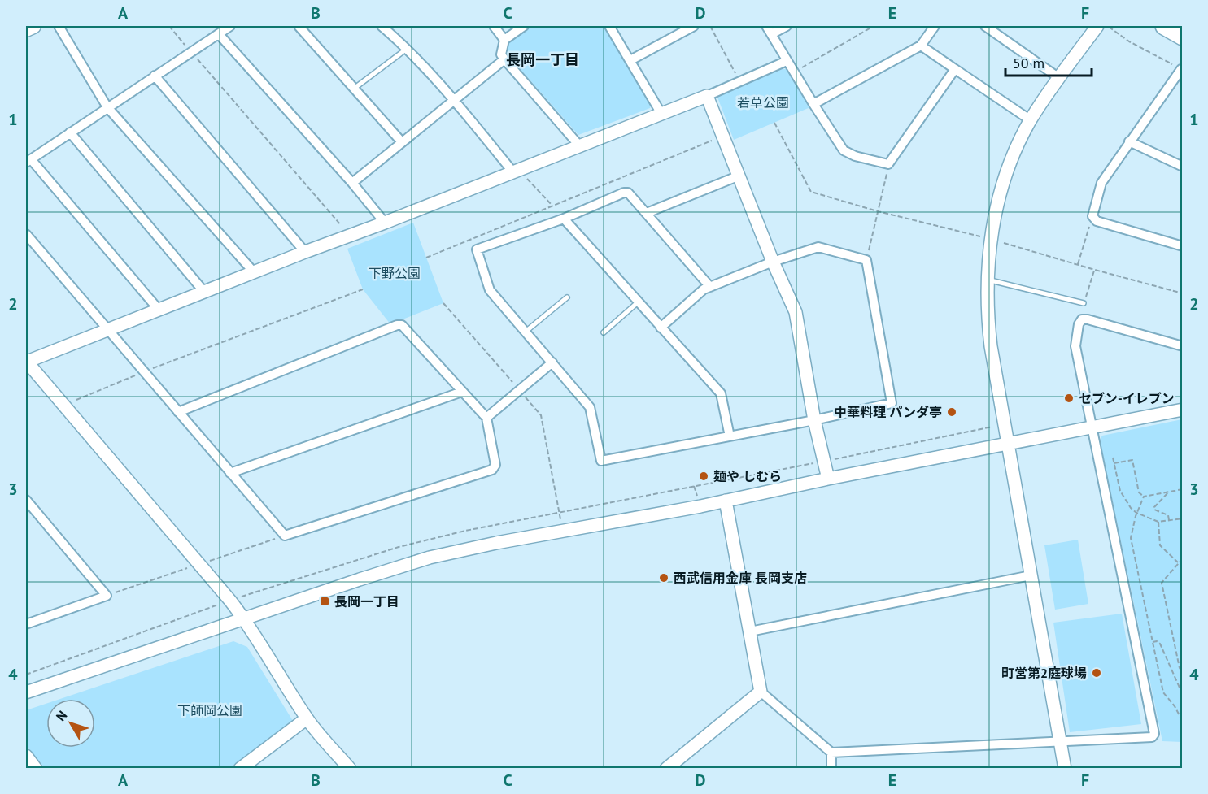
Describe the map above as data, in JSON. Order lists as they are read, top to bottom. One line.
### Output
{"districts":["長岡一丁目"],"parks":["若草公園","下野公園","下師岡公園"],"places":{"other":["セブン-イレブン","中華料理 パンダ亭","麺や しむら","西武信用金庫 長岡支店","町営第2庭球場"],"transit":["長岡一丁目"]},"scale_bar":"50 m","north":"top left","grid":{"columns":["A","B","C","D","E","F"],"rows":["1","2","3","4"]}}
